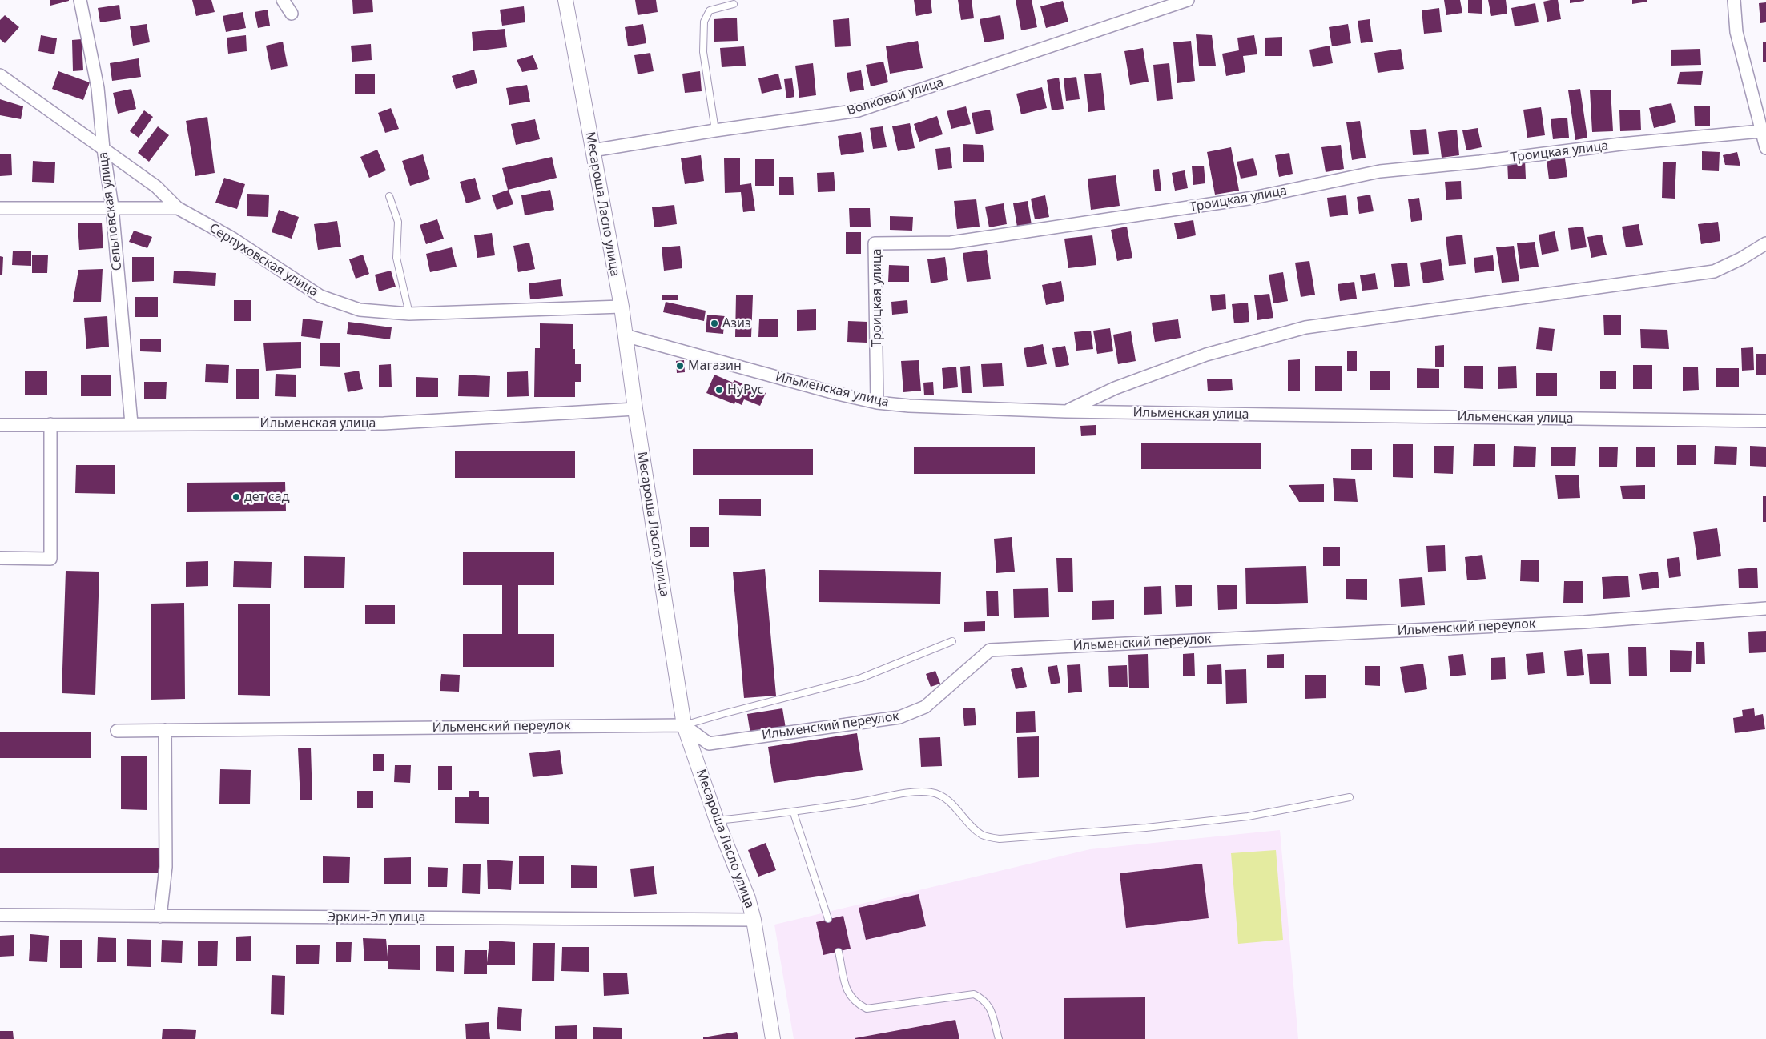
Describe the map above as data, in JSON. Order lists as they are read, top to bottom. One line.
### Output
{"streets":{"street":["Волковой улица","Троицкая улица","Месароша Ласло улица","Сельповская улица","Серпуховская улица","Ильменская улица","Ильменский переулок","Эркин-Эл улица"]},"crossings":[["Волковой улица","Месароша Ласло улица"],["Троицкая улица","Ильменская улица"],["Месароша Ласло улица","Серпуховская улица"],["Месароша Ласло улица","Ильменская улица"],["Месароша Ласло улица","Ильменский переулок"],["Месароша Ласло улица","Эркин-Эл улица"],["Сельповская улица","Серпуховская улица"],["Сельповская улица","Ильменская улица"]],"places":["Азиз","Магазин","НуРус","дет сад"]}
